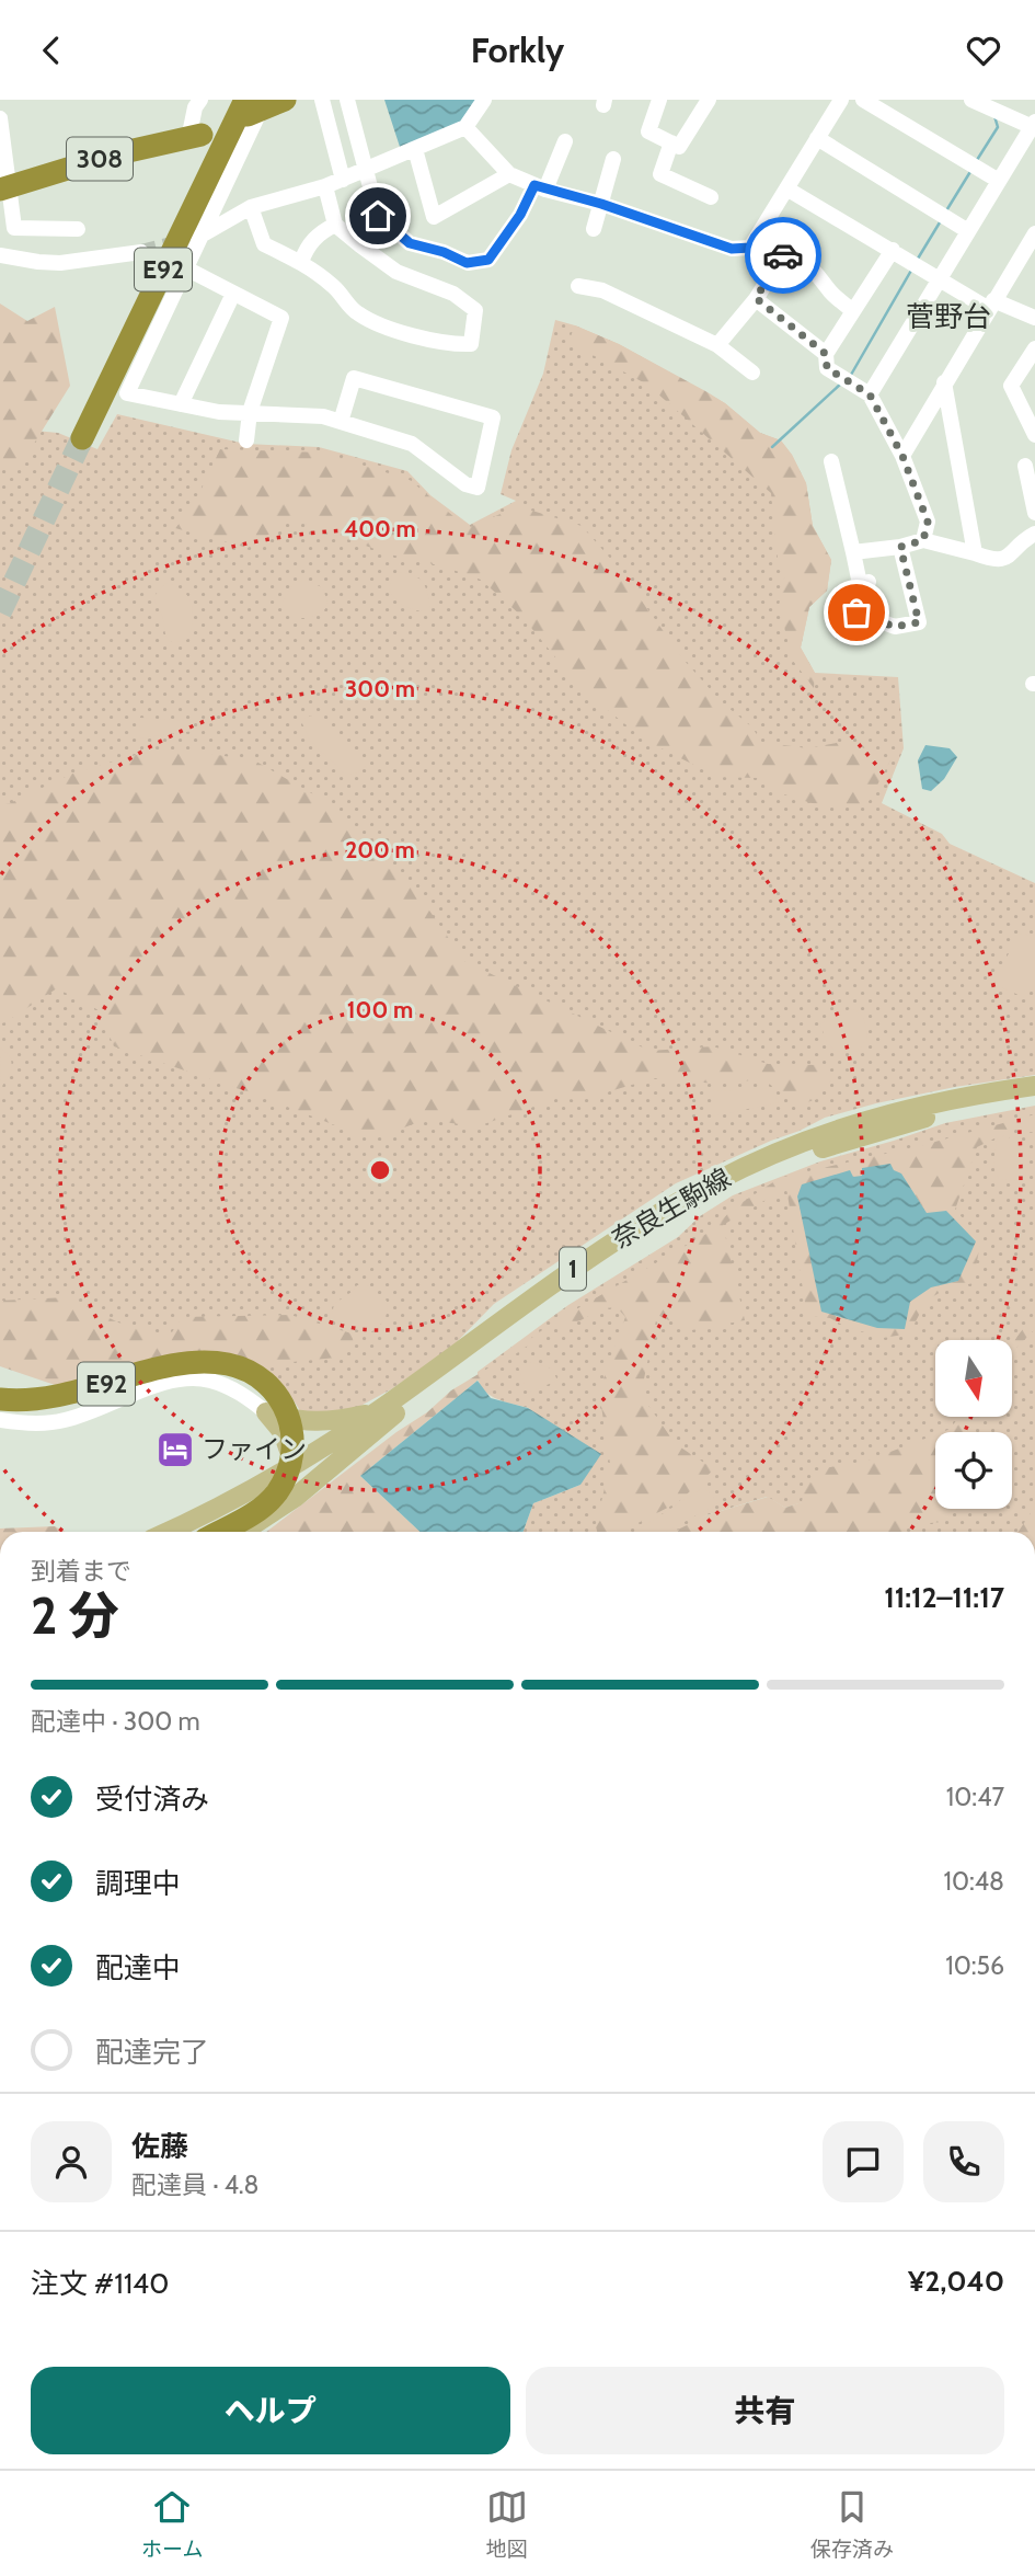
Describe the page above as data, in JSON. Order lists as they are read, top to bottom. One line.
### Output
{"streets":{"highway":["308","E92"],"main road":["奈良生駒線","1"]},"districts":["菅野台"],"places":{"hotel":["ファイン"]},"north":"bottom","page":{"header":"Forkly","heading":["2 分","到着まで","11:12–11:17"],"panel":["佐藤","配達員 · 4.8","注文 #1140","¥2,040"],"bar":"配達中 · 300 m","list":[["受付済み","10:47"],["調理中","10:48"],["配達中","10:56"],"配達完了"],"buttons":["ヘルプ","共有"],"tabs":["ホーム","地図","保存済み"]},"rings":["400 m","300 m","200 m","100 m"]}
